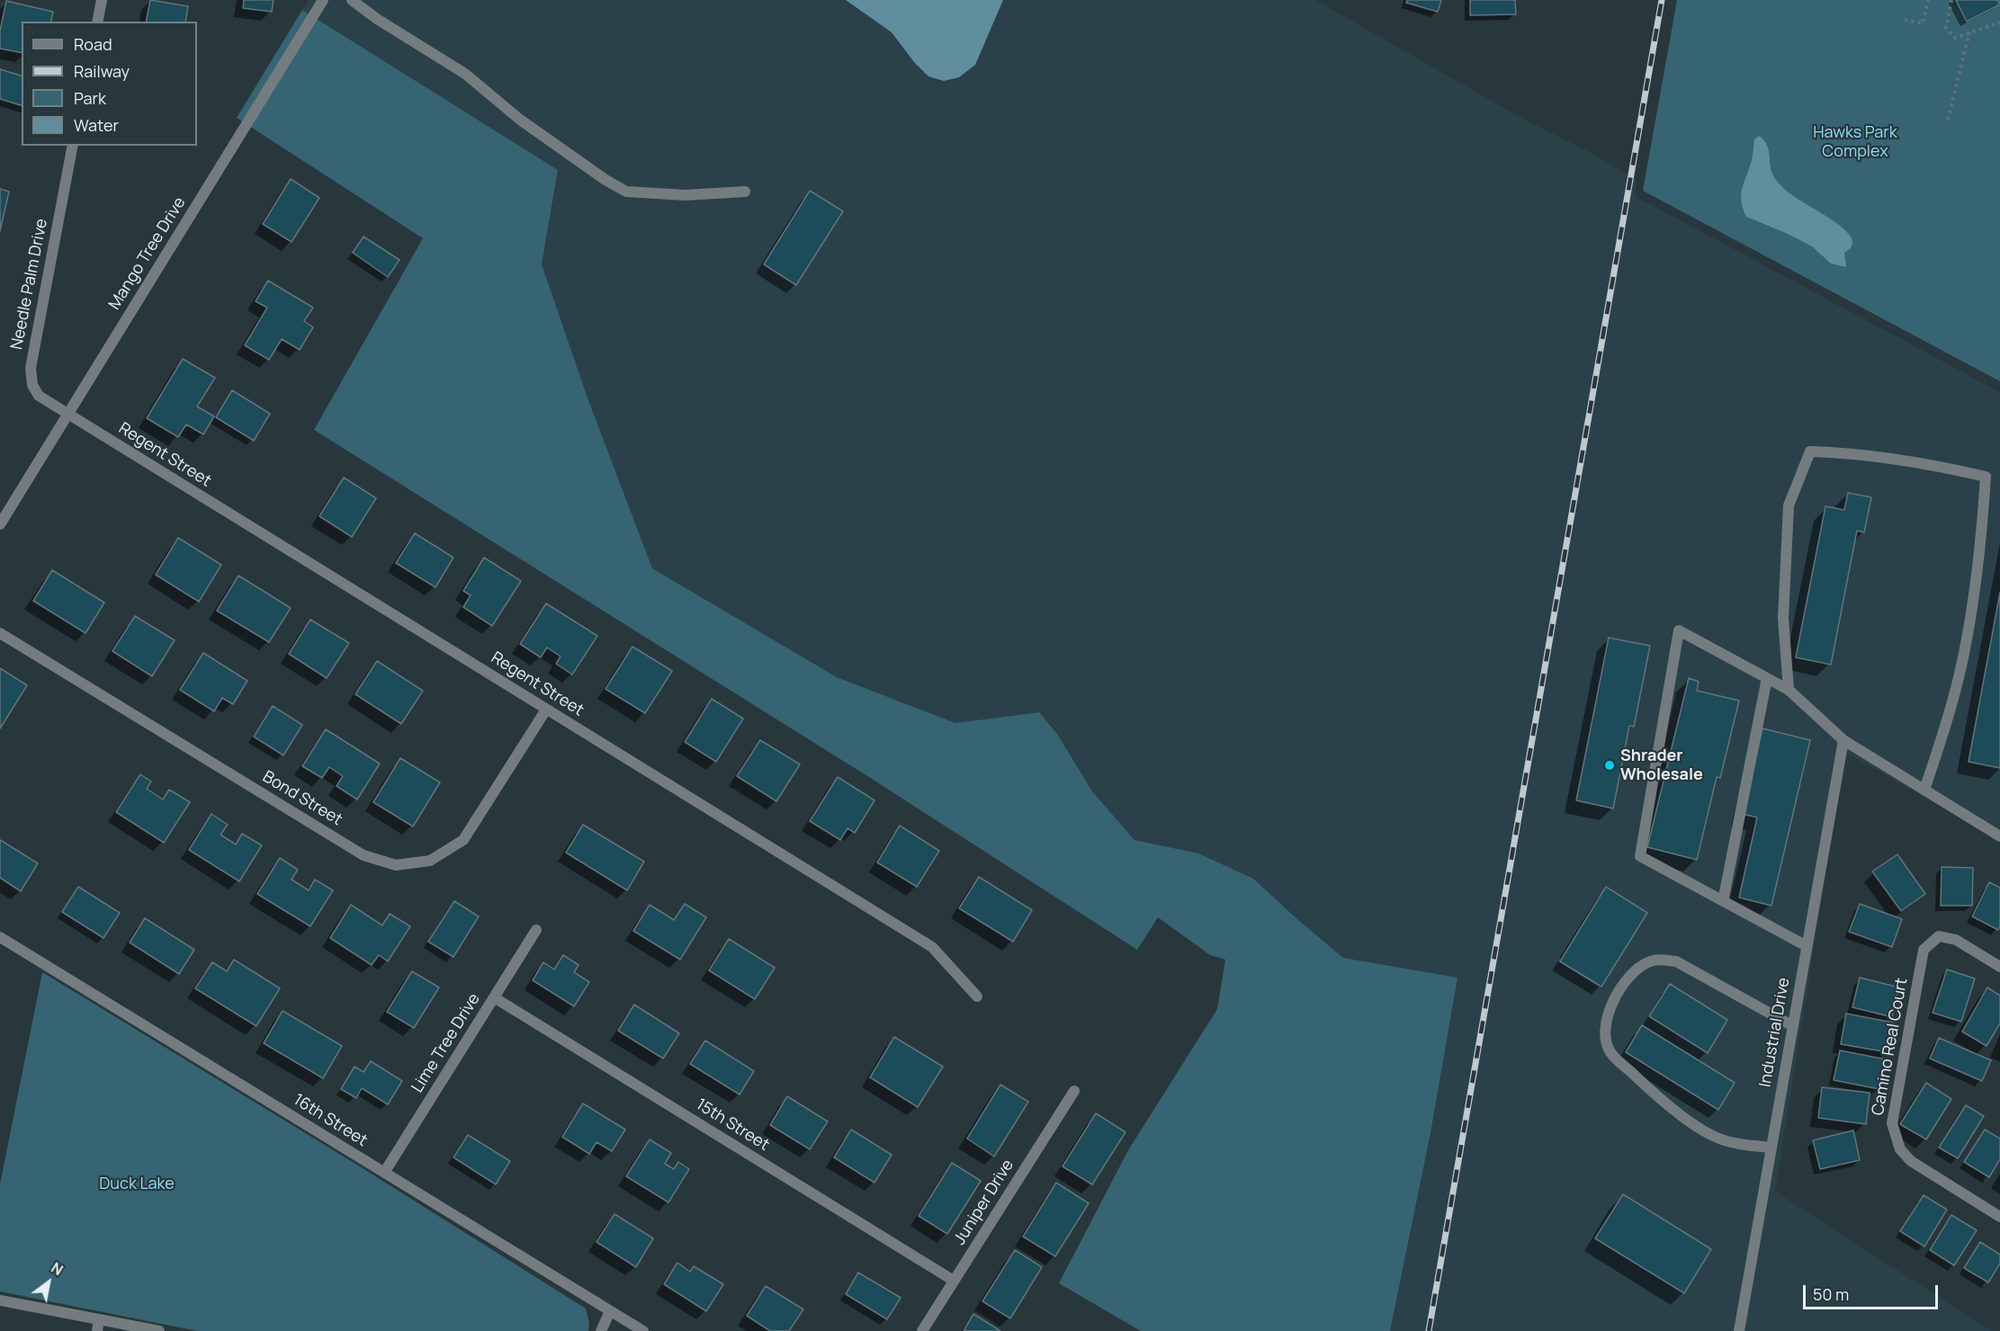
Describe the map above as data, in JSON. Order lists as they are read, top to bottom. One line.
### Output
{"streets":{"street":["Mango Tree Drive","Needle Palm Drive","Regent Street","Bond Street","Industrial Drive","Lime Tree Drive","Camino Real Court","16th Street","15th Street","Juniper Drive"]},"crossings":[["Mango Tree Drive","Needle Palm Drive"],["Mango Tree Drive","Regent Street"],["Needle Palm Drive","Regent Street"],["Regent Street","Bond Street"],["Lime Tree Drive","16th Street"],["Lime Tree Drive","15th Street"],["15th Street","Juniper Drive"]],"parks":["Hawks Park Complex","Duck Lake"],"places":["Shrader Wholesale"],"legend":["Road","Railway","Park","Water"],"scale_bar":"50 m","north":"top right"}
